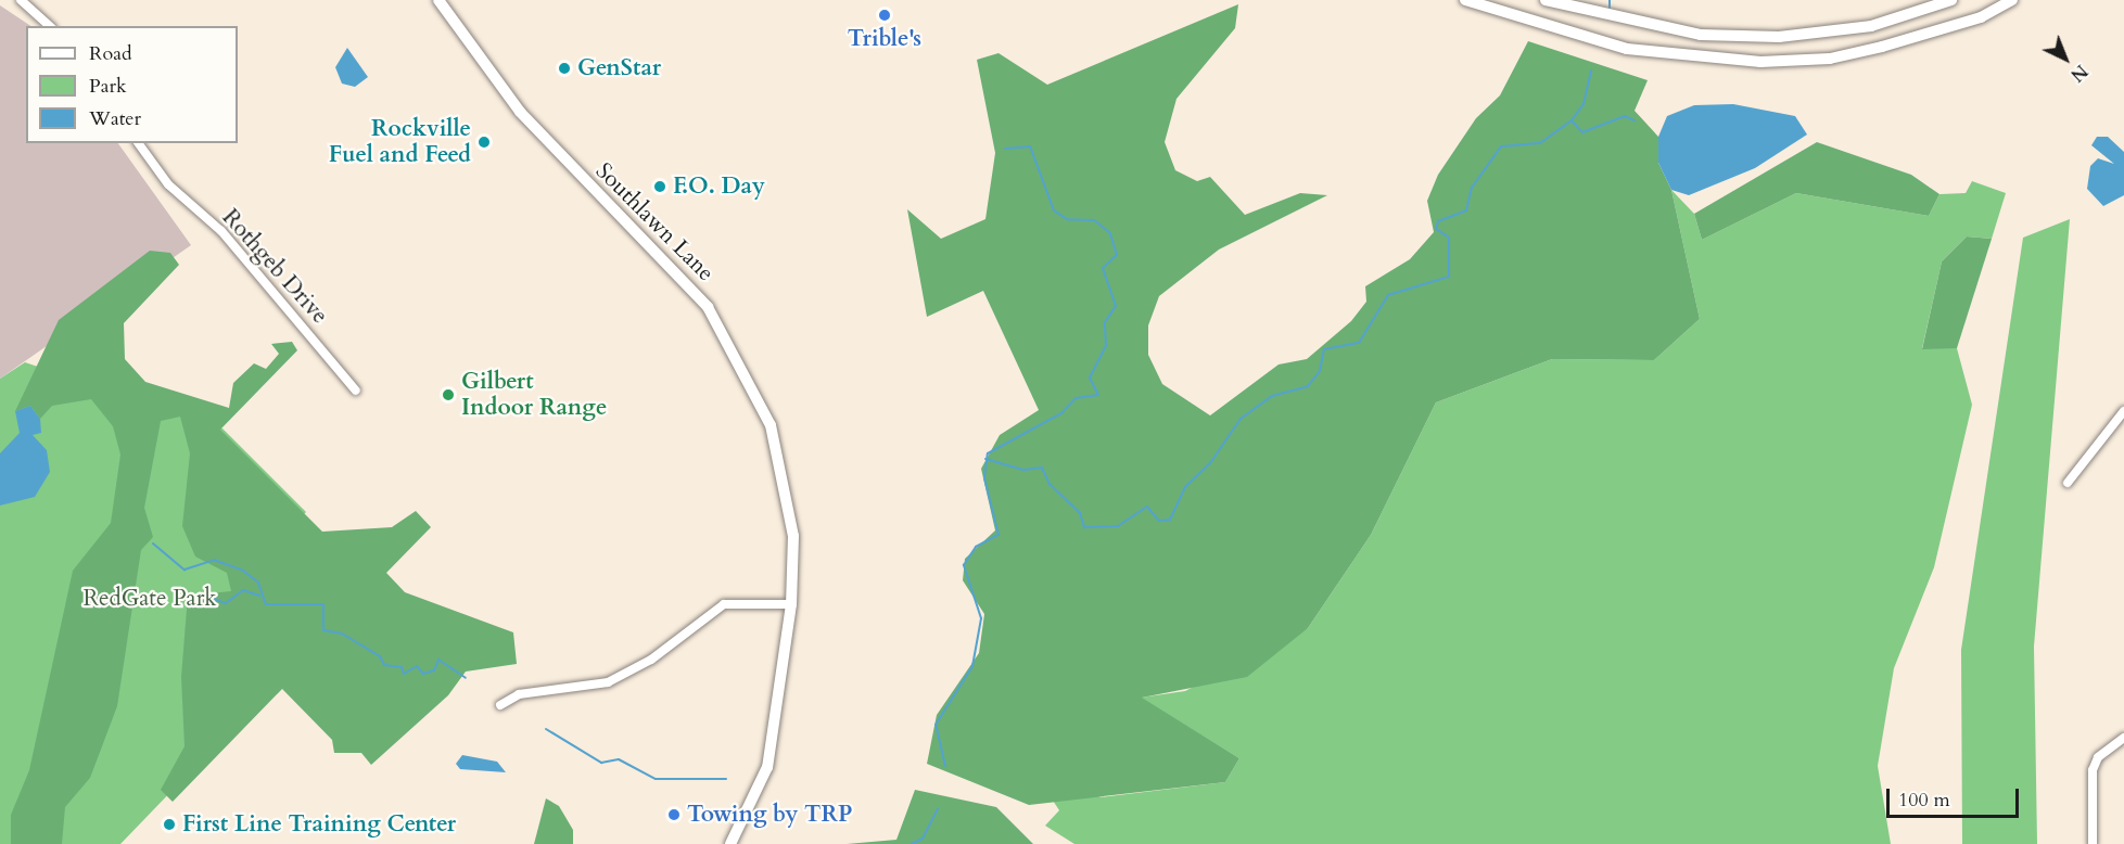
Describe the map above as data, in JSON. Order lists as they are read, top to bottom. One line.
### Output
{"streets":{"main road":["Southlawn Lane"],"street":["Rothgeb Drive"]},"parks":["RedGate Park"],"places":["Trible's","GenStar","Rockville Fuel and Feed","F.O. Day","Gilbert Indoor Range","Towing by TRP","First Line Training Center"],"legend":["Road","Park","Water"],"scale_bar":"100 m","north":"bottom right"}
